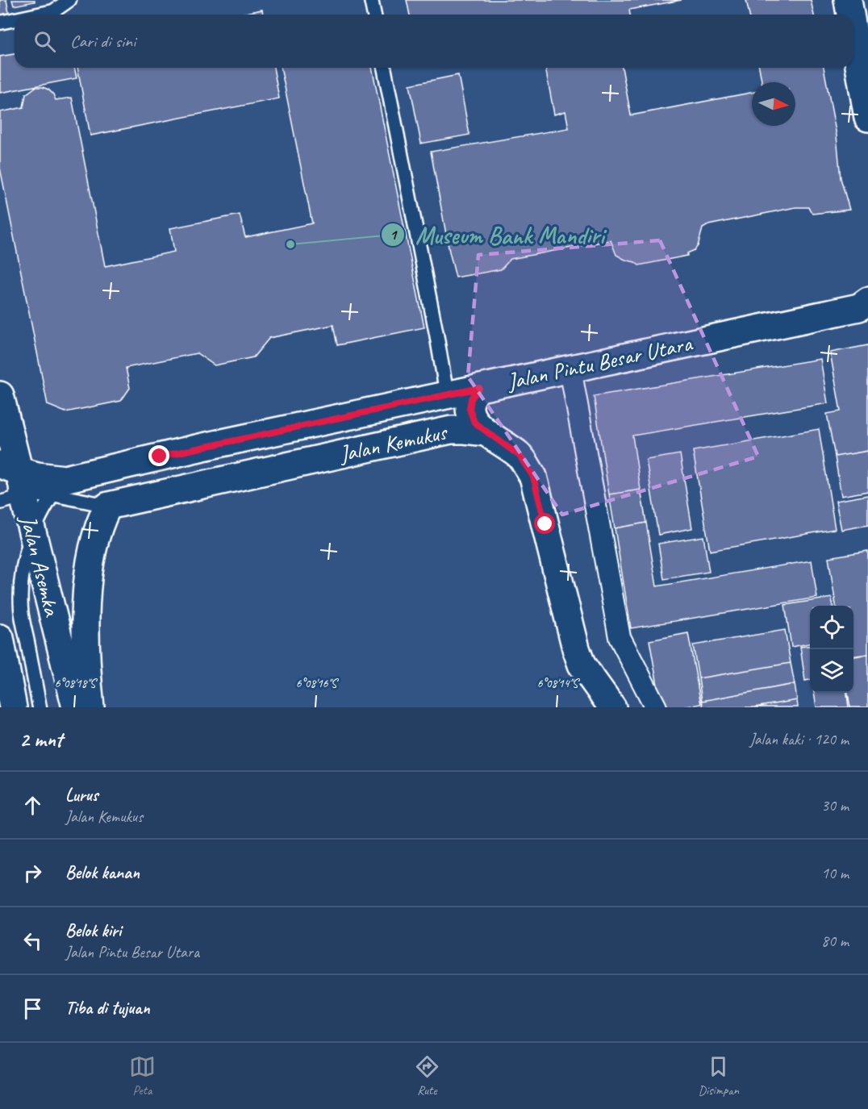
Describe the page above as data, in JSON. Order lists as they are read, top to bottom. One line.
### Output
{"streets":{"main road":["Jalan Pintu Besar Utara","Jalan Kemukus","Jalan Asemka"]},"crossings":[["Jalan Pintu Besar Utara","Jalan Asemka"]],"places":["Museum Bank Mandiri"],"north":"right","page":{"search":"Cari di sini","heading":["2 mnt","Jalan kaki · 120 m"],"list":[["Lurus","Jalan Kemukus","30 m"],["Belok kanan","10 m"],["Belok kiri","Jalan Pintu Besar Utara","80 m"],"Tiba di tujuan"],"nav":["Peta","Rute","Disimpan"]},"coordinates":["6°08'18\"S","6°08'16\"S","6°08'14\"S"]}
